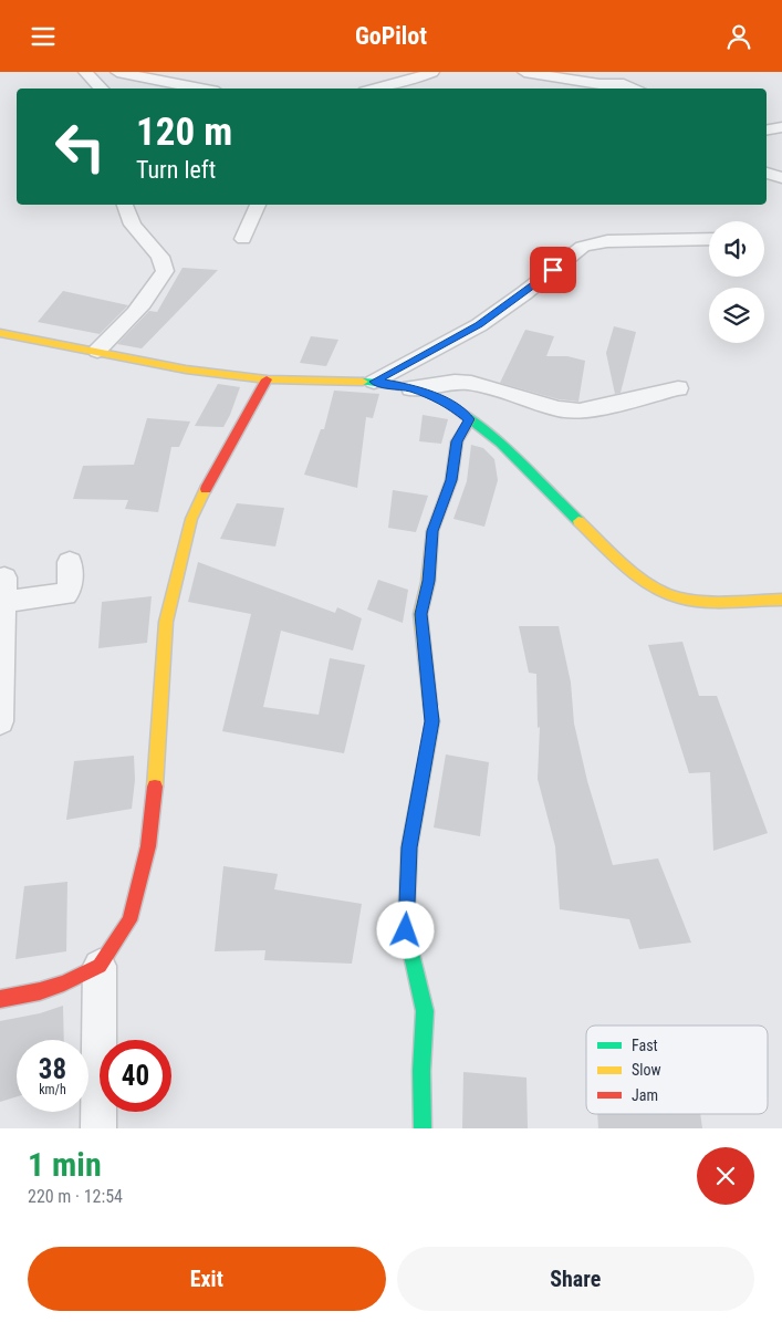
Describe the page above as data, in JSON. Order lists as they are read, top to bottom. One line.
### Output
{"legend":["Fast","Slow","Jam"],"page":{"header":"GoPilot","turn":["120 m","Turn left"],"speed":"38 km/h","limit":"40","heading":["1 min","220 m · 12:54"],"buttons":["Exit","Share"]}}
